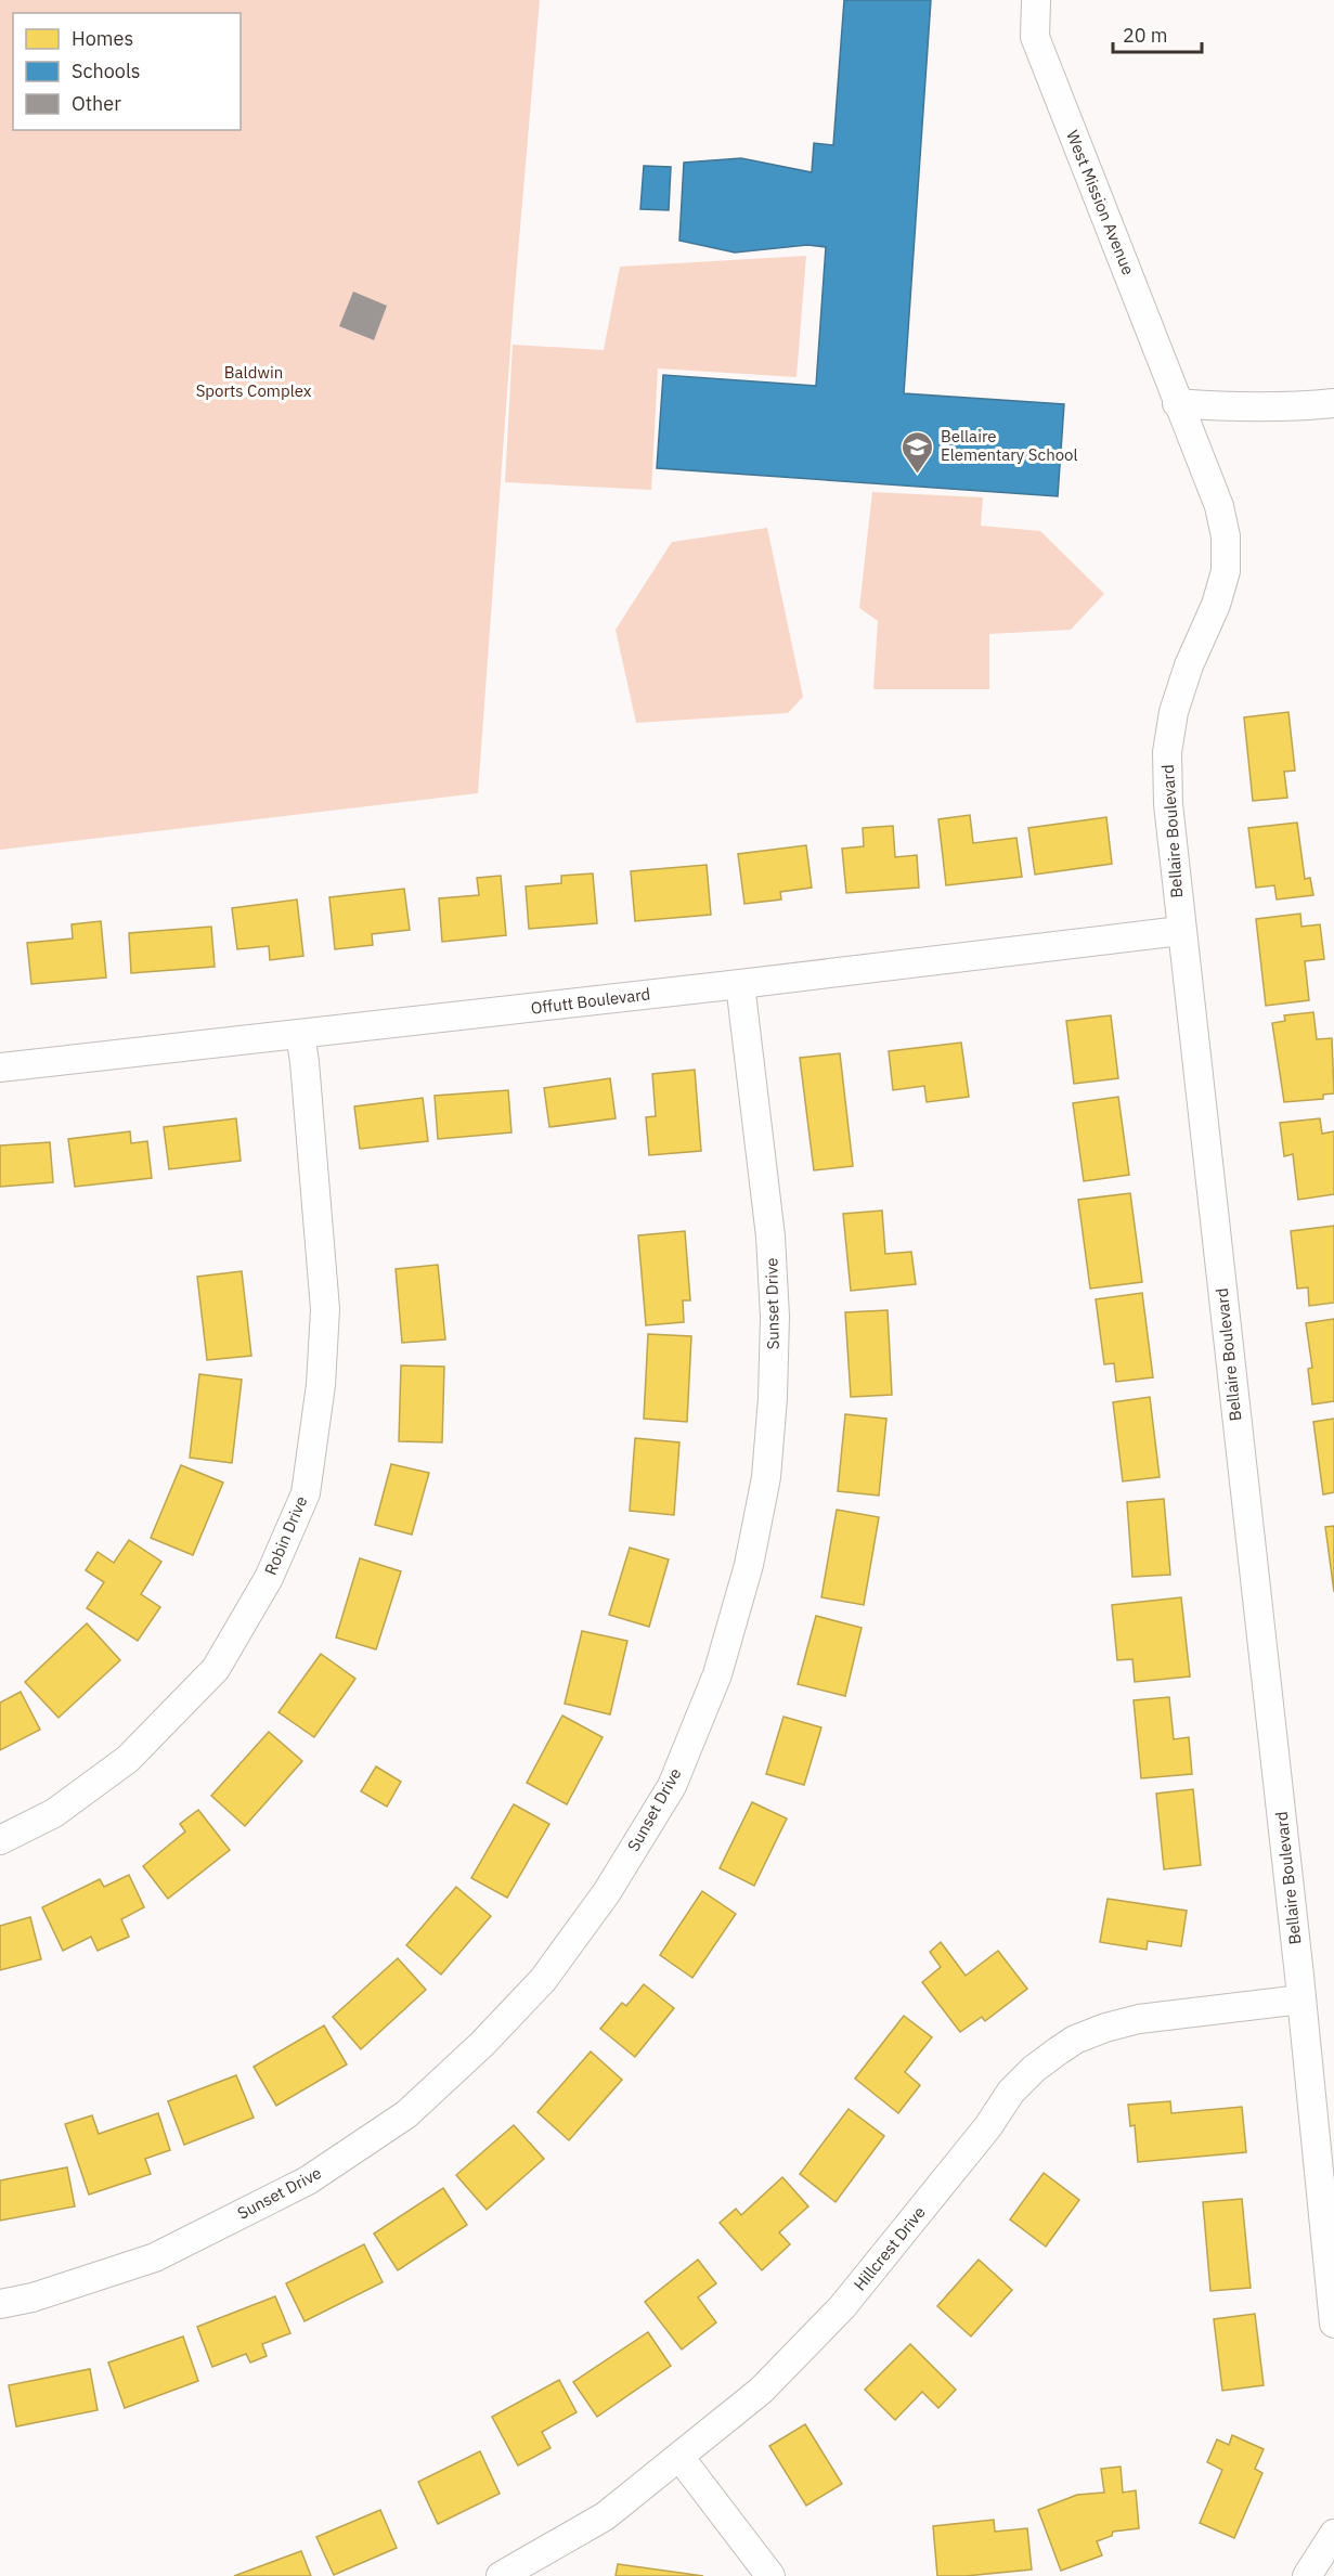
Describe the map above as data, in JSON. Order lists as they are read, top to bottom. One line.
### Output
{"streets":{"street":["West Mission Avenue","Bellaire Boulevard","Offutt Boulevard","Sunset Drive","Robin Drive","Hillcrest Drive"]},"crossings":[["West Mission Avenue","Bellaire Boulevard"],["Bellaire Boulevard","Offutt Boulevard"],["Bellaire Boulevard","Hillcrest Drive"],["Offutt Boulevard","Sunset Drive"],["Offutt Boulevard","Robin Drive"]],"parks":["Baldwin Sports Complex"],"places":{"school or university":["Bellaire Elementary School"]},"legend":["Homes","Schools","Other"],"scale_bar":"20 m"}
